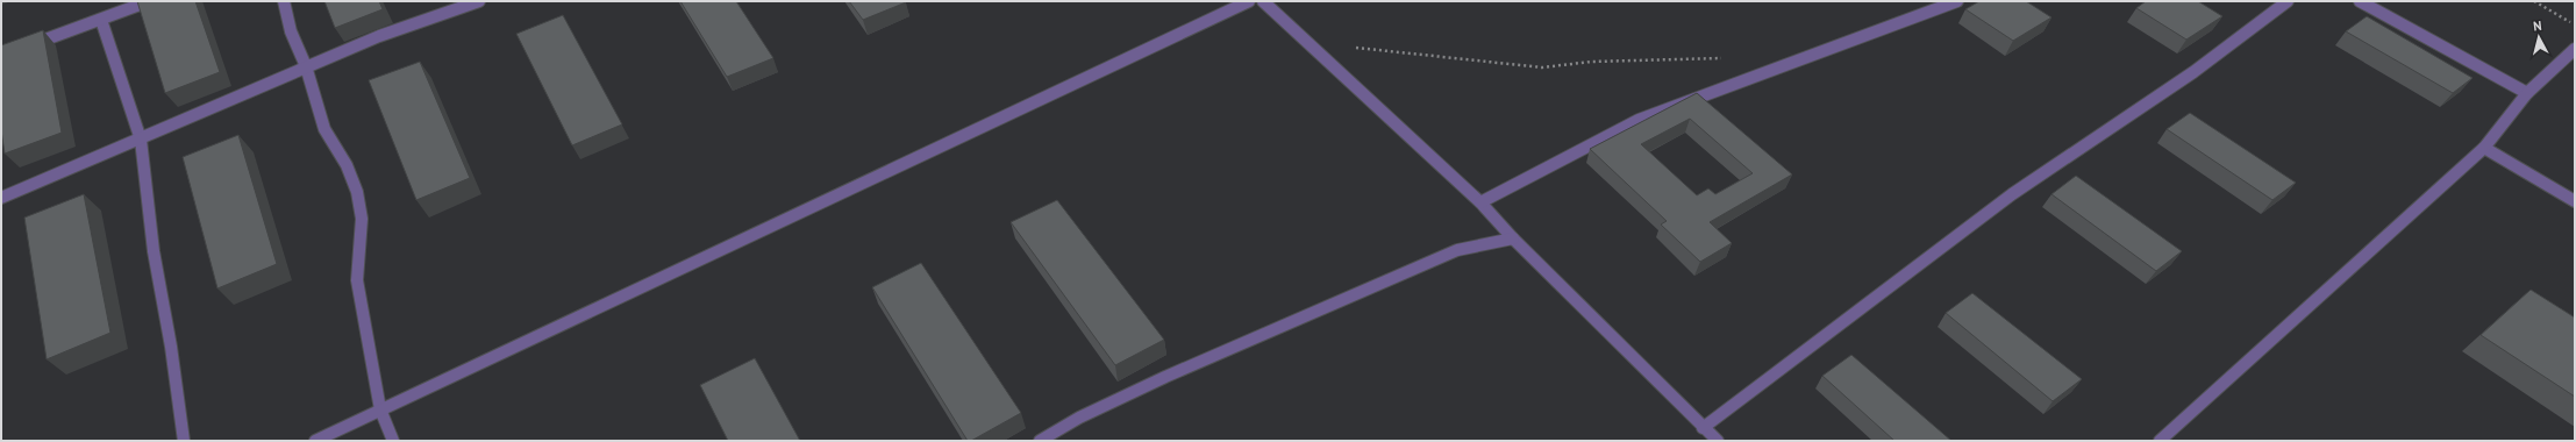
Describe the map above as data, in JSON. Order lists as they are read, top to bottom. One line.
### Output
{"north":"top"}
